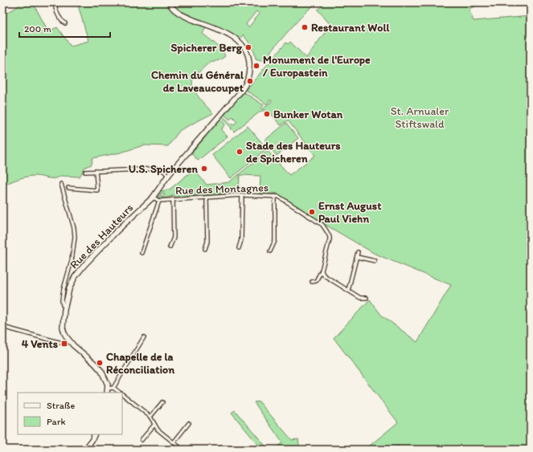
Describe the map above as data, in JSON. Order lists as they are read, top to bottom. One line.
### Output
{"streets":{"street":["Rue des Montagnes","Rue des Hauteurs"]},"crossings":[["Rue des Montagnes","Rue des Hauteurs"]],"parks":["St. Arnualer Stiftswald"],"places":{"other":["Restaurant Woll","Spicherer Berg","Monument de l'Europe / Europastein","Chemin du Général de Laveaucoupet","Bunker Wotan","Stade des Hauteurs de Spicheren","U.S. Spicheren","Ernst August Paul Viehn","Chapelle de la Réconciliation"],"transit":["4 Vents"]},"legend":["Straße","Park"],"scale_bar":"200 m"}
